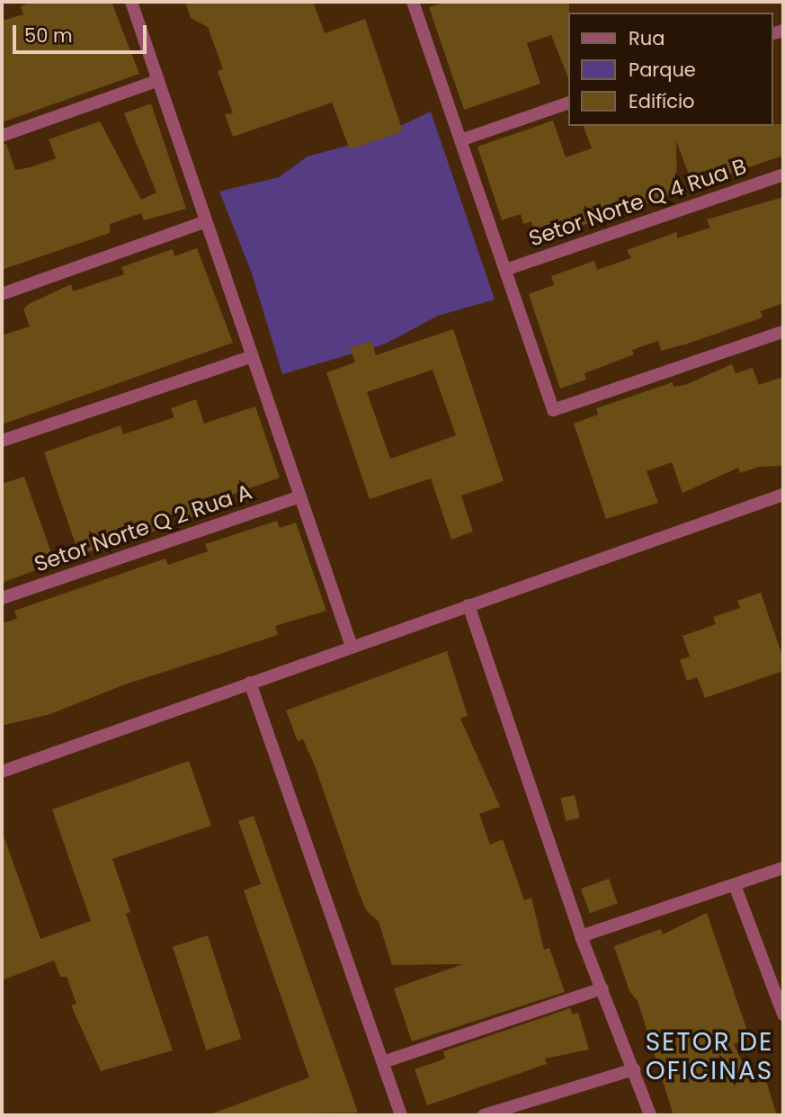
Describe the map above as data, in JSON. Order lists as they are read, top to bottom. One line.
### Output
{"streets":{"street":["Setor Norte Q 4 Rua B","Setor Norte Q 2 Rua A"]},"districts":["SETOR DE OFICINAS"],"legend":["Rua","Parque","Edifício"],"scale_bar":"50 m"}
